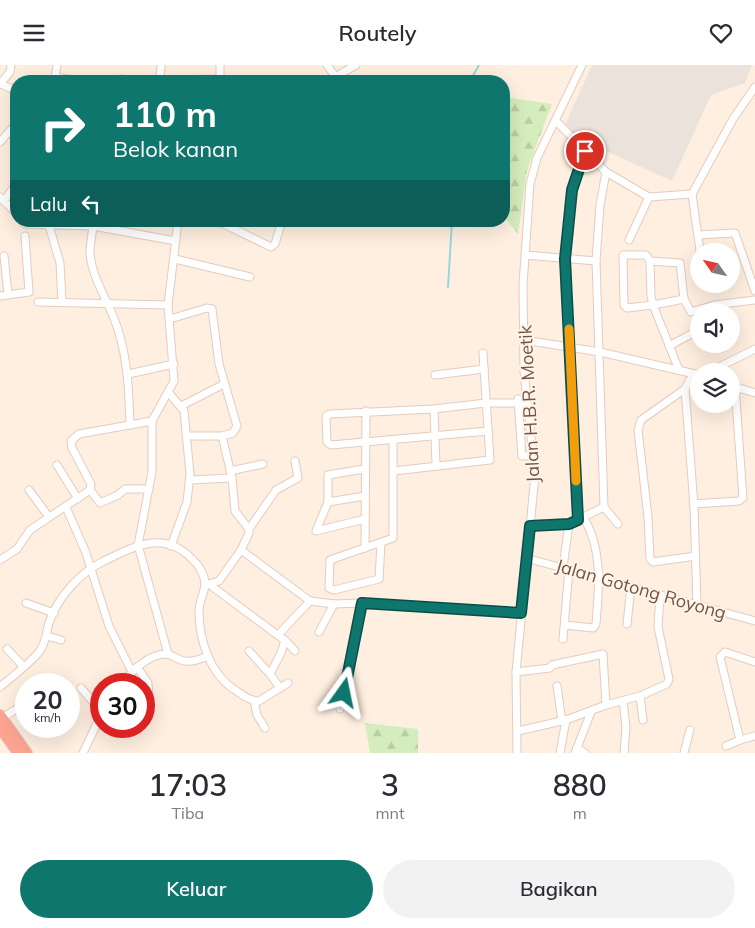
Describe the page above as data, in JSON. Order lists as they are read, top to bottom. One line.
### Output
{"streets":{"street":["Jalan H.B.R. Moetik","Jalan Gotong Royong"]},"crossings":[["Jalan H.B.R. Moetik","Jalan Gotong Royong"]],"north":"top left","page":{"header":"Routely","turn":["110 m","Belok kanan"],"then":"Lalu","speed":"20 km/h","limit":"30","eta":["17:03","Tiba","3","mnt","880","m"],"buttons":["Keluar","Bagikan"]}}
